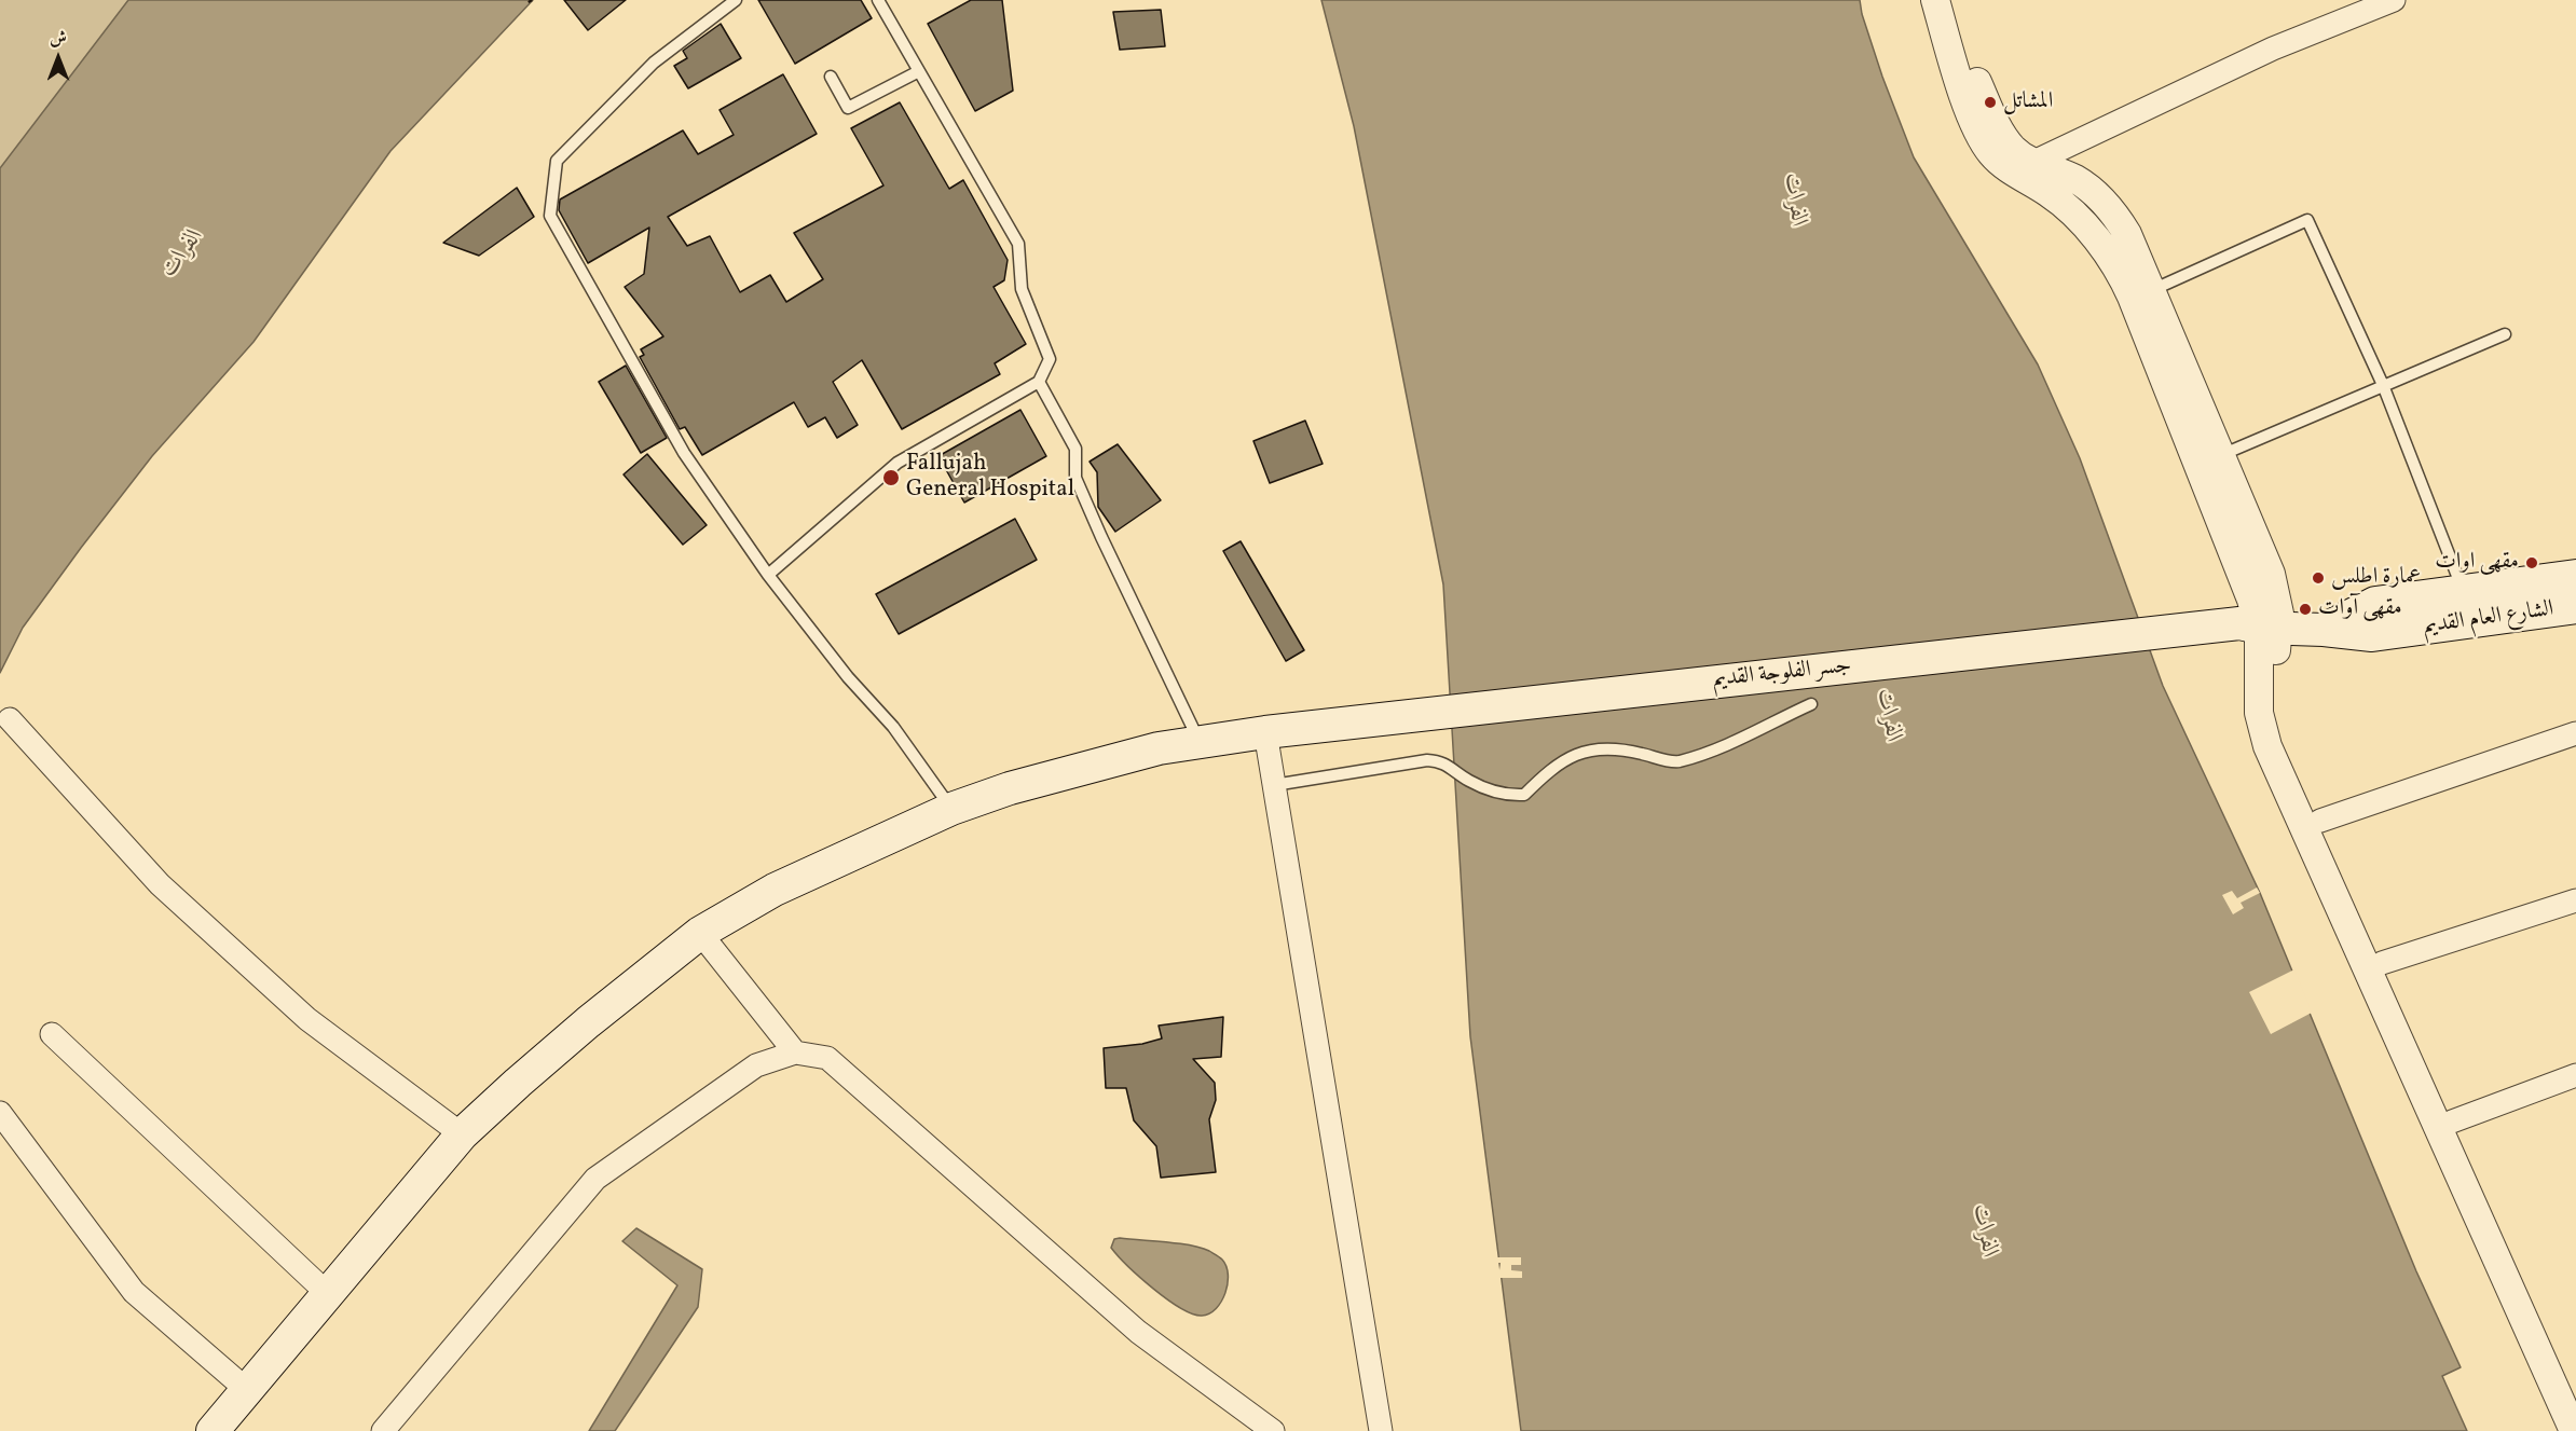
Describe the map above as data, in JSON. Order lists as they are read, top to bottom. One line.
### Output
{"streets":{"main road":["الشارع العام القديم","جسر الفلوجة القديم"]},"crossings":[["الشارع العام القديم","جسر الفلوجة القديم"]],"water":["الفرات"],"places":["المشاتل","Fallujah General Hospital","مقهى اوات","عمارة اطلس","مقهى آوات"],"north":"top"}
